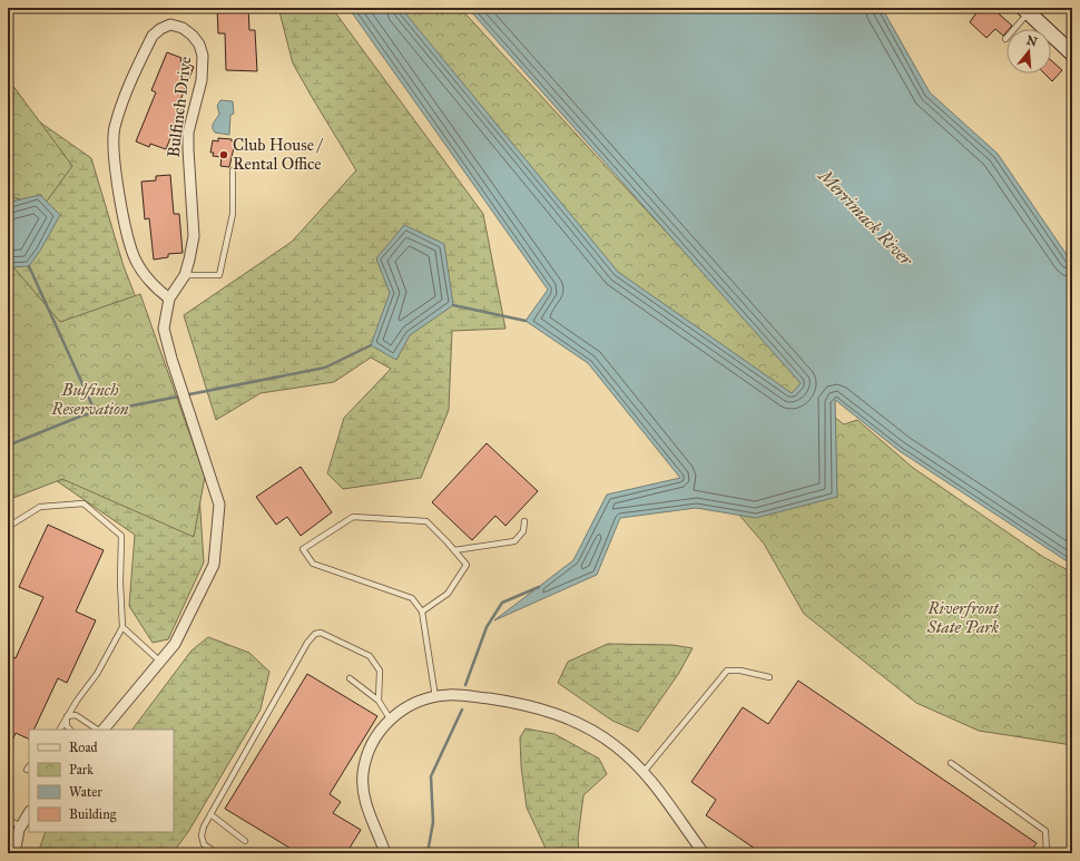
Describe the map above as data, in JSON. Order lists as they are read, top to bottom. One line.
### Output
{"streets":{"street":["Bulfinch Drive"]},"water":["Merrimack River"],"parks":["Bulfinch Reservation","Riverfront State Park"],"places":["Club House / Rental Office"],"legend":["Road","Park","Water","Building"],"north":"top"}
